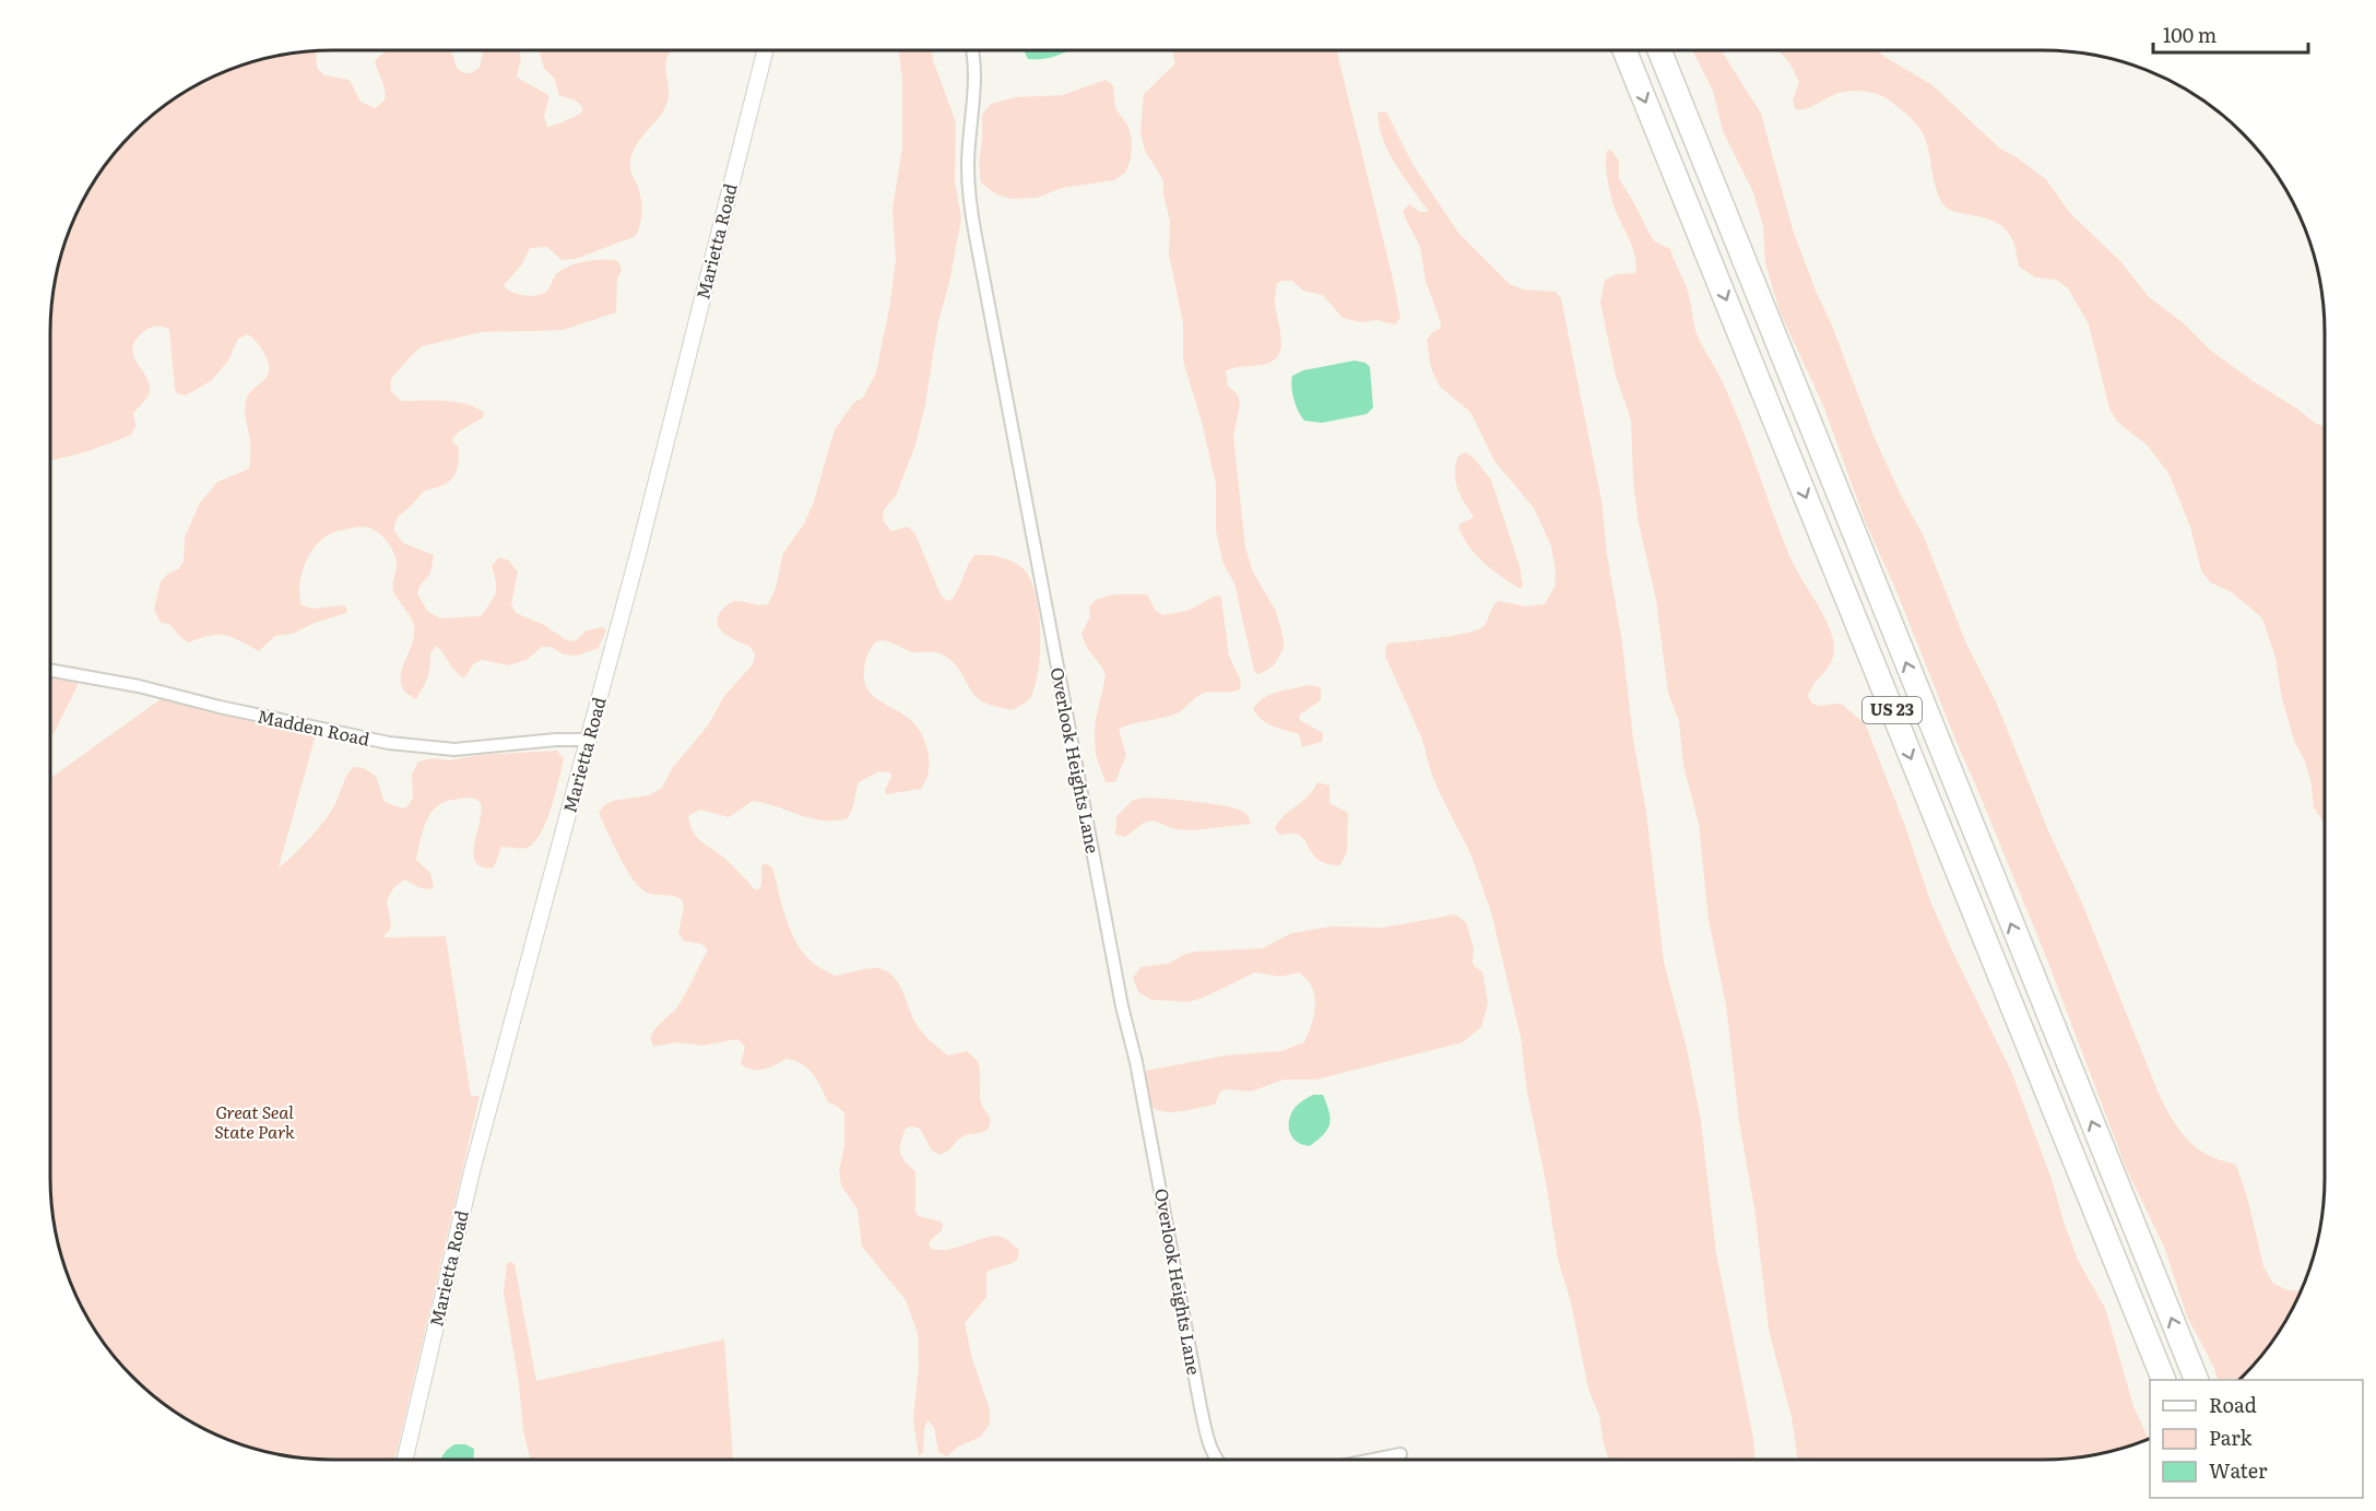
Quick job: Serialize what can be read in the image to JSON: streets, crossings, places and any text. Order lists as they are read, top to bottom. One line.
{"streets":{"highway":["US 23"],"street":["Marietta Road","Madden Road","Overlook Heights Lane"]},"crossings":[["Marietta Road","Madden Road"]],"parks":["Great Seal State Park"],"legend":["Road","Park","Water"],"scale_bar":"100 m"}
